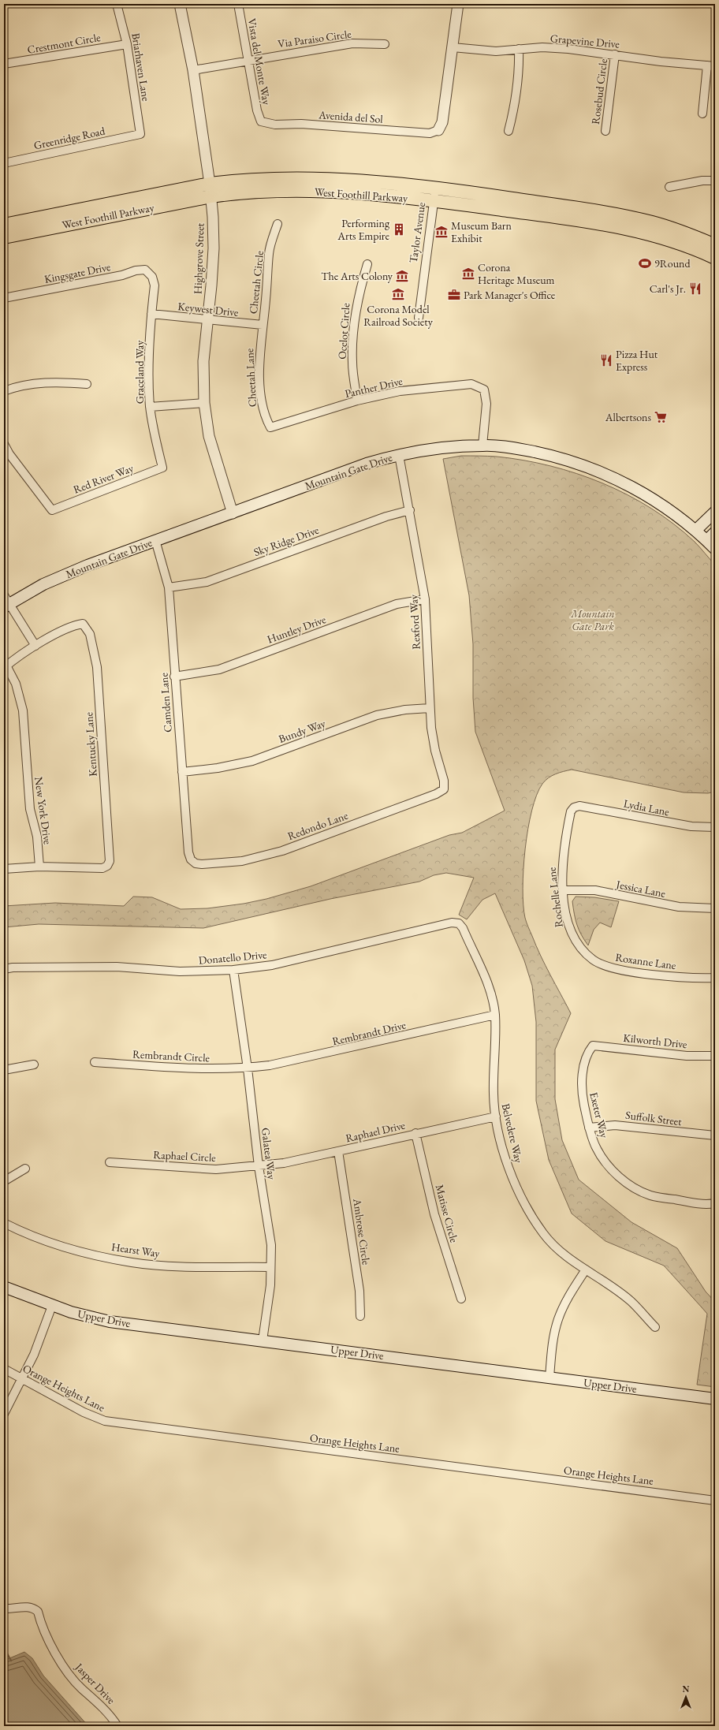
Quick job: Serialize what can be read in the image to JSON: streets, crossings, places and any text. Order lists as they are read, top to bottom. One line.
{"streets":{"main road":["West Foothill Parkway","Mountain Gate Drive","Upper Drive"],"street":["Via Paraiso Circle","Grapevine Drive","Crestmont Circle","Vista del Monte Way","Briarhaven Lane","Rosebud Circle","Avenida del Sol","Greenridge Road","Taylor Avenue","Highgrove Street","Kingsgate Drive","Cheetah Circle","Keywest Drive","Ocelot Circle","Graceland Way","Cheetah Lane","Panther Drive","Red River Way","Sky Ridge Drive","Rexford Way","Huntley Drive","Camden Lane","Bundy Way","Kentucky Lane","Lydia Lane","New York Drive","Redondo Lane","Jessica Lane","Rochelle Lane","Donatello Drive","Roxanne Lane","Rembrandt Drive","Kilworth Drive","Rembrandt Circle","Exeter Way","Suffolk Street","Raphael Drive","Belvedere Way","Galatea Way","Raphael Circle","Matisse Circle","Ambrose Circle","Hearst Way","Orange Heights Lane","Jasper Drive"]},"crossings":[["Via Paraiso Circle","Vista del Monte Way"],["Via Paraiso Circle","Highgrove Street"],["Grapevine Drive","Rosebud Circle"],["Crestmont Circle","Briarhaven Lane"],["Vista del Monte Way","Avenida del Sol"],["Briarhaven Lane","Greenridge Road"],["West Foothill Parkway","Taylor Avenue"],["West Foothill Parkway","Highgrove Street"],["Highgrove Street","Keywest Drive"],["Highgrove Street","Mountain Gate Drive"],["Kingsgate Drive","Graceland Way"],["Cheetah Circle","Keywest Drive"],["Cheetah Circle","Cheetah Lane"],["Keywest Drive","Graceland Way"],["Keywest Drive","Cheetah Lane"],["Ocelot Circle","Panther Drive"],["Graceland Way","Red River Way"],["Cheetah Lane","Panther Drive"],["Panther Drive","Mountain Gate Drive"],["Mountain Gate Drive","Rexford Way"],["Mountain Gate Drive","Camden Lane"],["Sky Ridge Drive","Rexford Way"],["Sky Ridge Drive","Camden Lane"],["Rexford Way","Huntley Drive"],["Rexford Way","Bundy Way"],["Rexford Way","Redondo Lane"],["Huntley Drive","Camden Lane"],["Camden Lane","Bundy Way"],["Camden Lane","Redondo Lane"],["Kentucky Lane","New York Drive"],["Lydia Lane","Rochelle Lane"],["Jessica Lane","Rochelle Lane"],["Rochelle Lane","Roxanne Lane"],["Donatello Drive","Belvedere Way"],["Donatello Drive","Galatea Way"],["Rembrandt Drive","Rembrandt Circle"],["Rembrandt Drive","Belvedere Way"],["Rembrandt Drive","Galatea Way"],["Kilworth Drive","Exeter Way"],["Rembrandt Circle","Galatea Way"],["Exeter Way","Suffolk Street"],["Raphael Drive","Belvedere Way"],["Raphael Drive","Galatea Way"],["Raphael Drive","Raphael Circle"],["Raphael Drive","Matisse Circle"],["Raphael Drive","Ambrose Circle"],["Galatea Way","Raphael Circle"],["Galatea Way","Hearst Way"],["Galatea Way","Upper Drive"]],"parks":["Mountain Gate Park"],"places":{"building":["Performing Arts Empire"],"museum":["Museum Barn Exhibit","Corona Heritage Museum","The Arts Colony","Corona Model Railroad Society"],"sports":["9Round"],"restaurant":["Carl's Jr.","Pizza Hut Express"],"office":["Park Manager's Office"],"supermarket":["Albertsons"]},"north":"top"}
